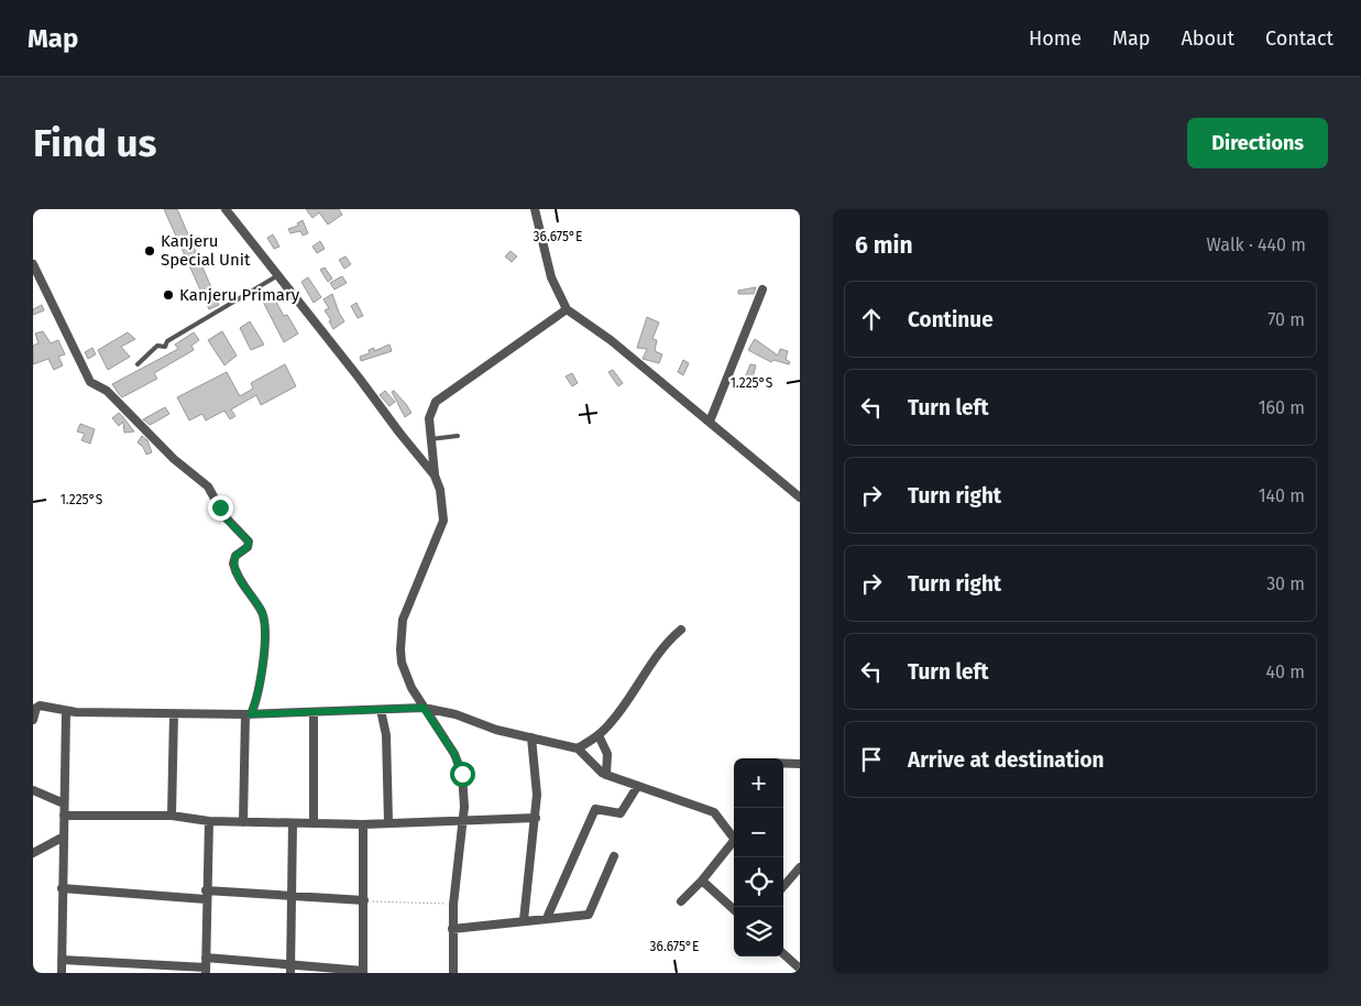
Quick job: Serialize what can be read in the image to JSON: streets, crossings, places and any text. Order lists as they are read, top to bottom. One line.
{"places":["Kanjeru Special Unit","Kanjeru Primary"],"page":{"header":"Map","nav":["Home","Map","About","Contact"],"buttons":"Directions","title":"Find us","heading":["6 min","Walk · 440 m"],"list":[["Continue","70 m"],["Turn left","160 m"],["Turn right","140 m"],["Turn right","30 m"],["Turn left","40 m"],"Arrive at destination"],"map_buttons":["+","−"]},"coordinates":["36.675°E","1.225°S"]}
